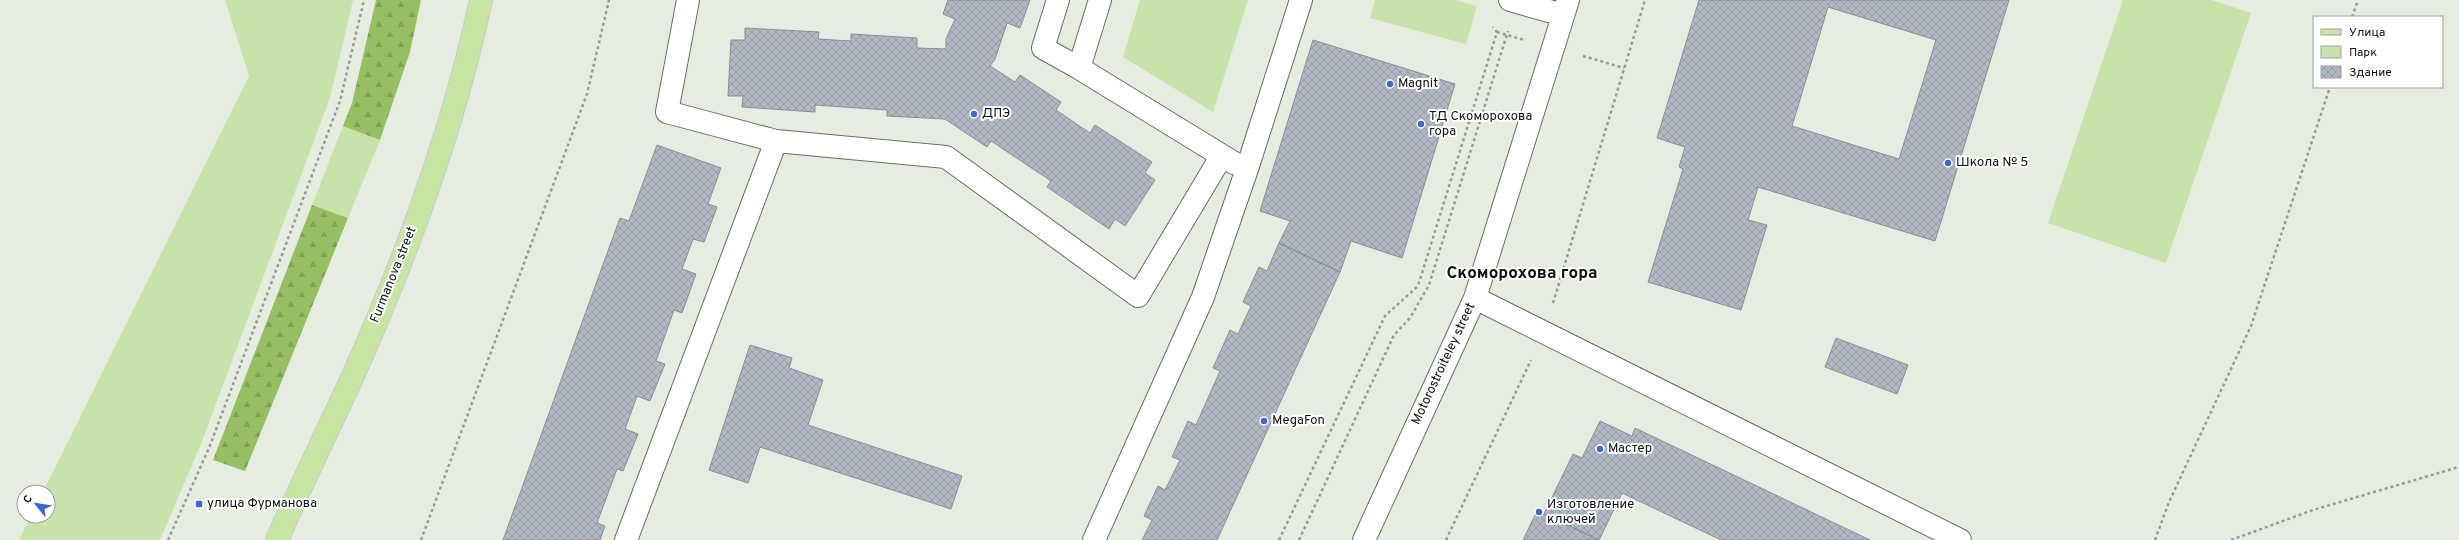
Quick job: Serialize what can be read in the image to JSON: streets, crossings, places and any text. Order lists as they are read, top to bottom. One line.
{"streets":{"main road":["Furmanova street"],"street":["Motorostroiteley street"]},"districts":["Скоморохова гора"],"places":{"other":["Magnit","ДПЭ","ТД Скоморохова гора","Школа № 5","MegaFon","Мастер","Изготовление ключей"],"transit":["улица Фурманова"]},"legend":["Улица","Парк","Здание"],"north":"top left"}
